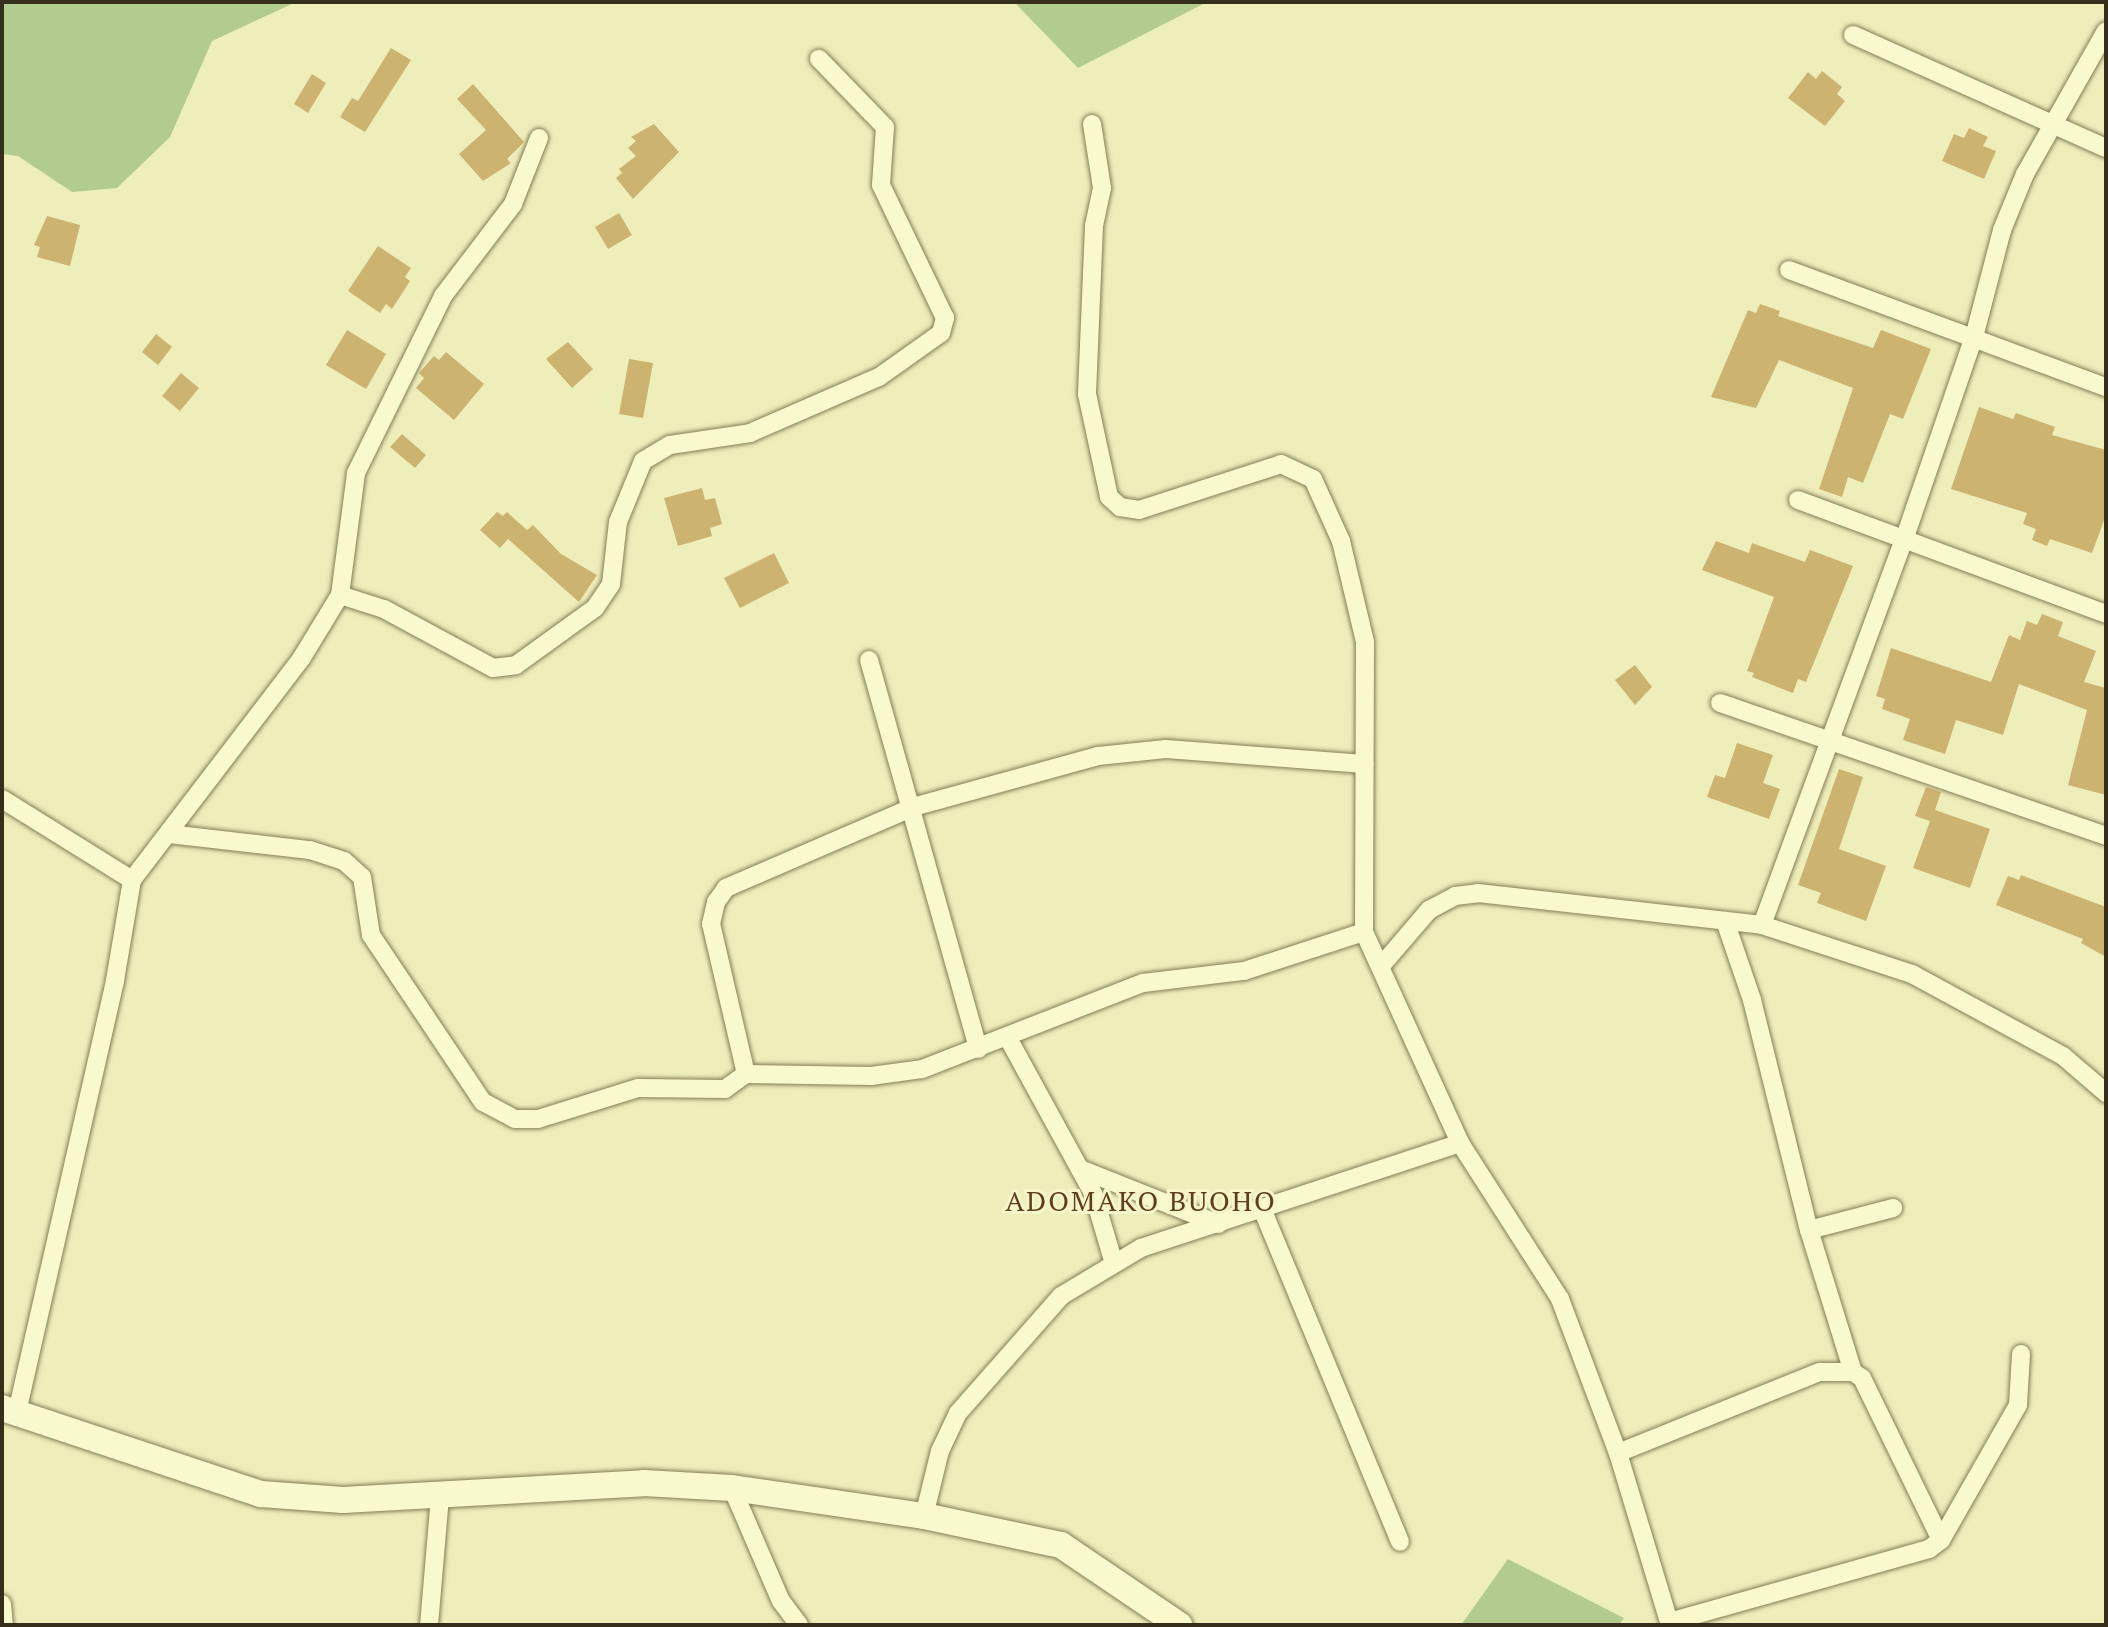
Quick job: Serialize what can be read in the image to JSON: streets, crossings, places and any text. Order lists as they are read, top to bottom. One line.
{"districts":["ADOMAKO BUOHO"]}
